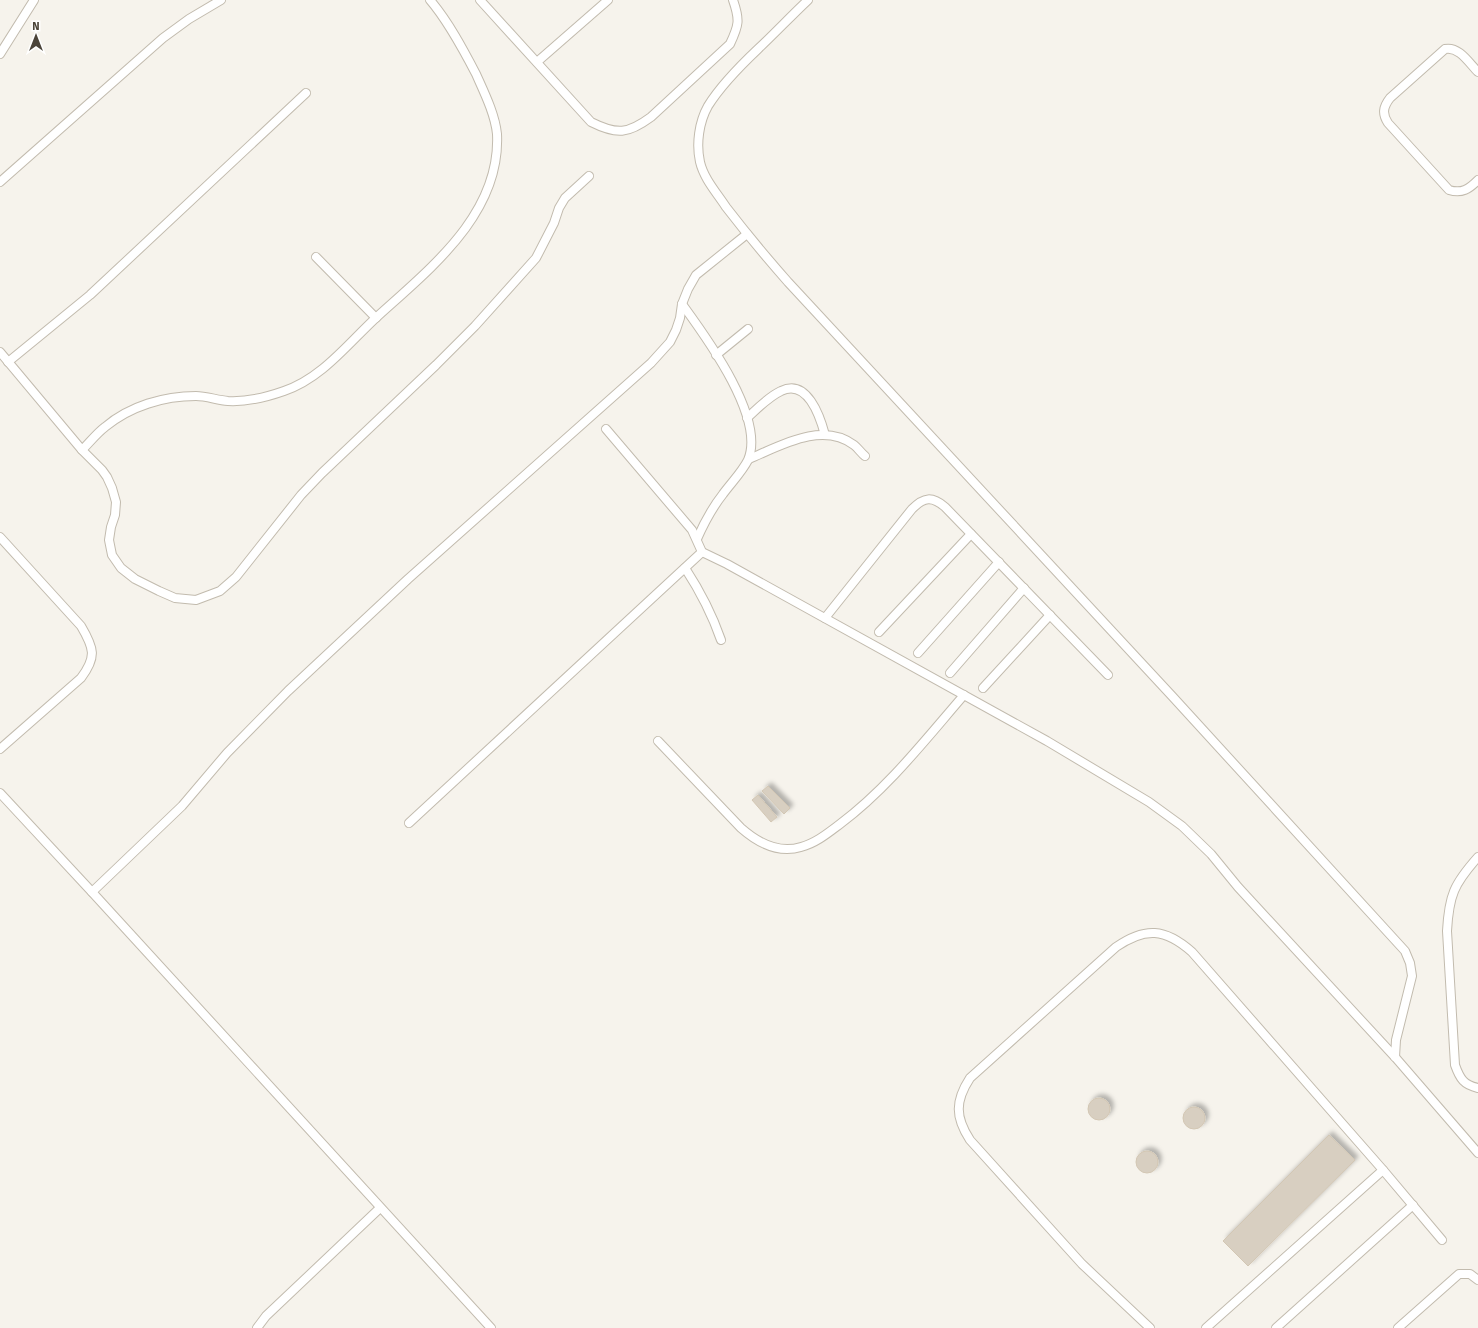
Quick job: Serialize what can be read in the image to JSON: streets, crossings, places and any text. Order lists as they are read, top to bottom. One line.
{"north":"top"}
